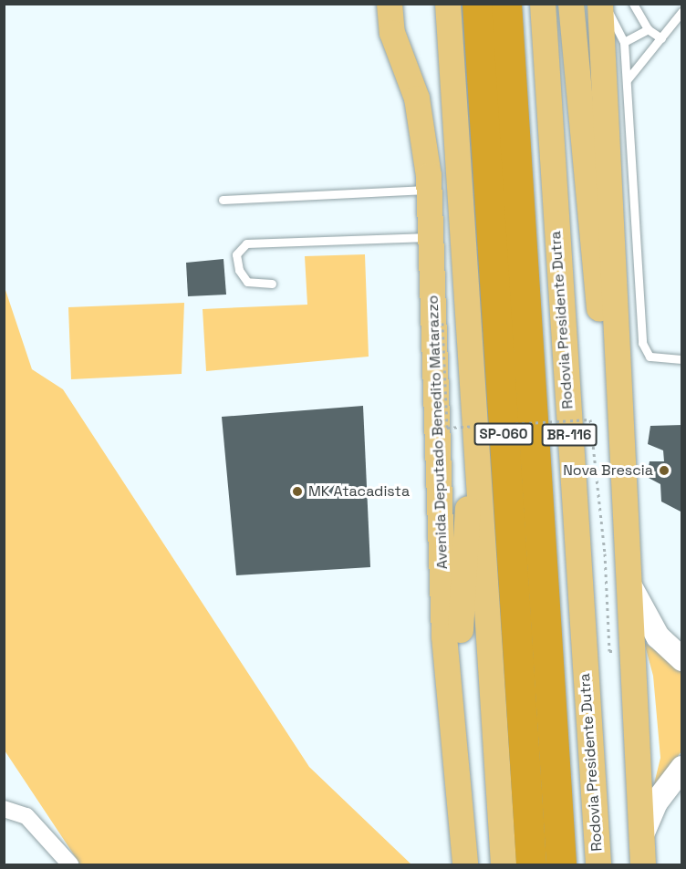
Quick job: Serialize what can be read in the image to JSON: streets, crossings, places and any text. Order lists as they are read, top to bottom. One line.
{"streets":{"highway":["SP-060"],"main road":["Rodovia Presidente Dutra","Avenida Deputado Benedito Matarazzo","BR-116"]},"places":["Nova Brescia","MK Atacadista"]}
